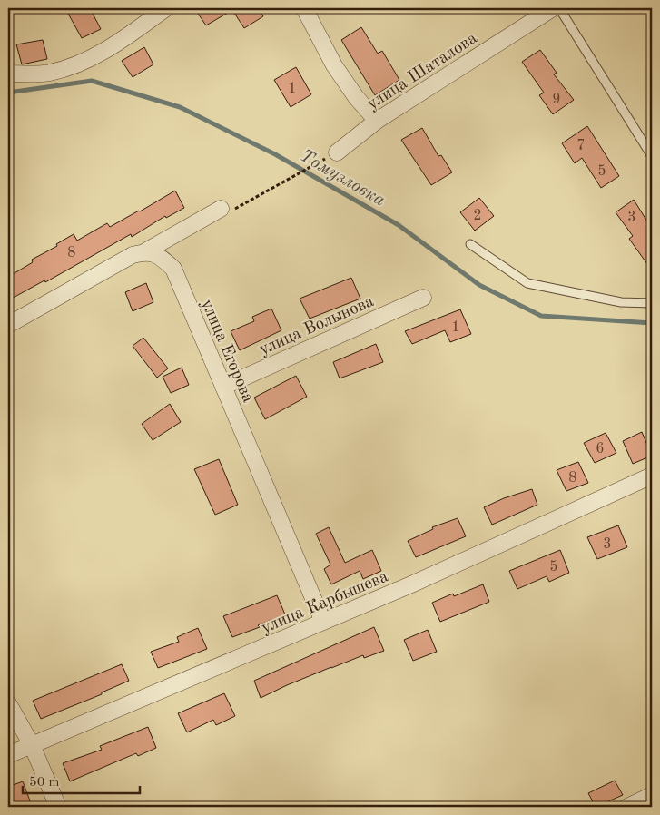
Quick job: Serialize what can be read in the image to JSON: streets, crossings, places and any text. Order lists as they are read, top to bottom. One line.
{"streets":{"street":["улица Шаталова","улица Волынова","улица Егорова","улица Карбышева"]},"crossings":[["улица Волынова","улица Егорова"],["улица Егорова","улица Карбышева"]],"water":["Томузловка"],"house_numbers":["1","9","7","5","2","3","8","1","6","8","3","5"],"scale_bar":"50 m"}
